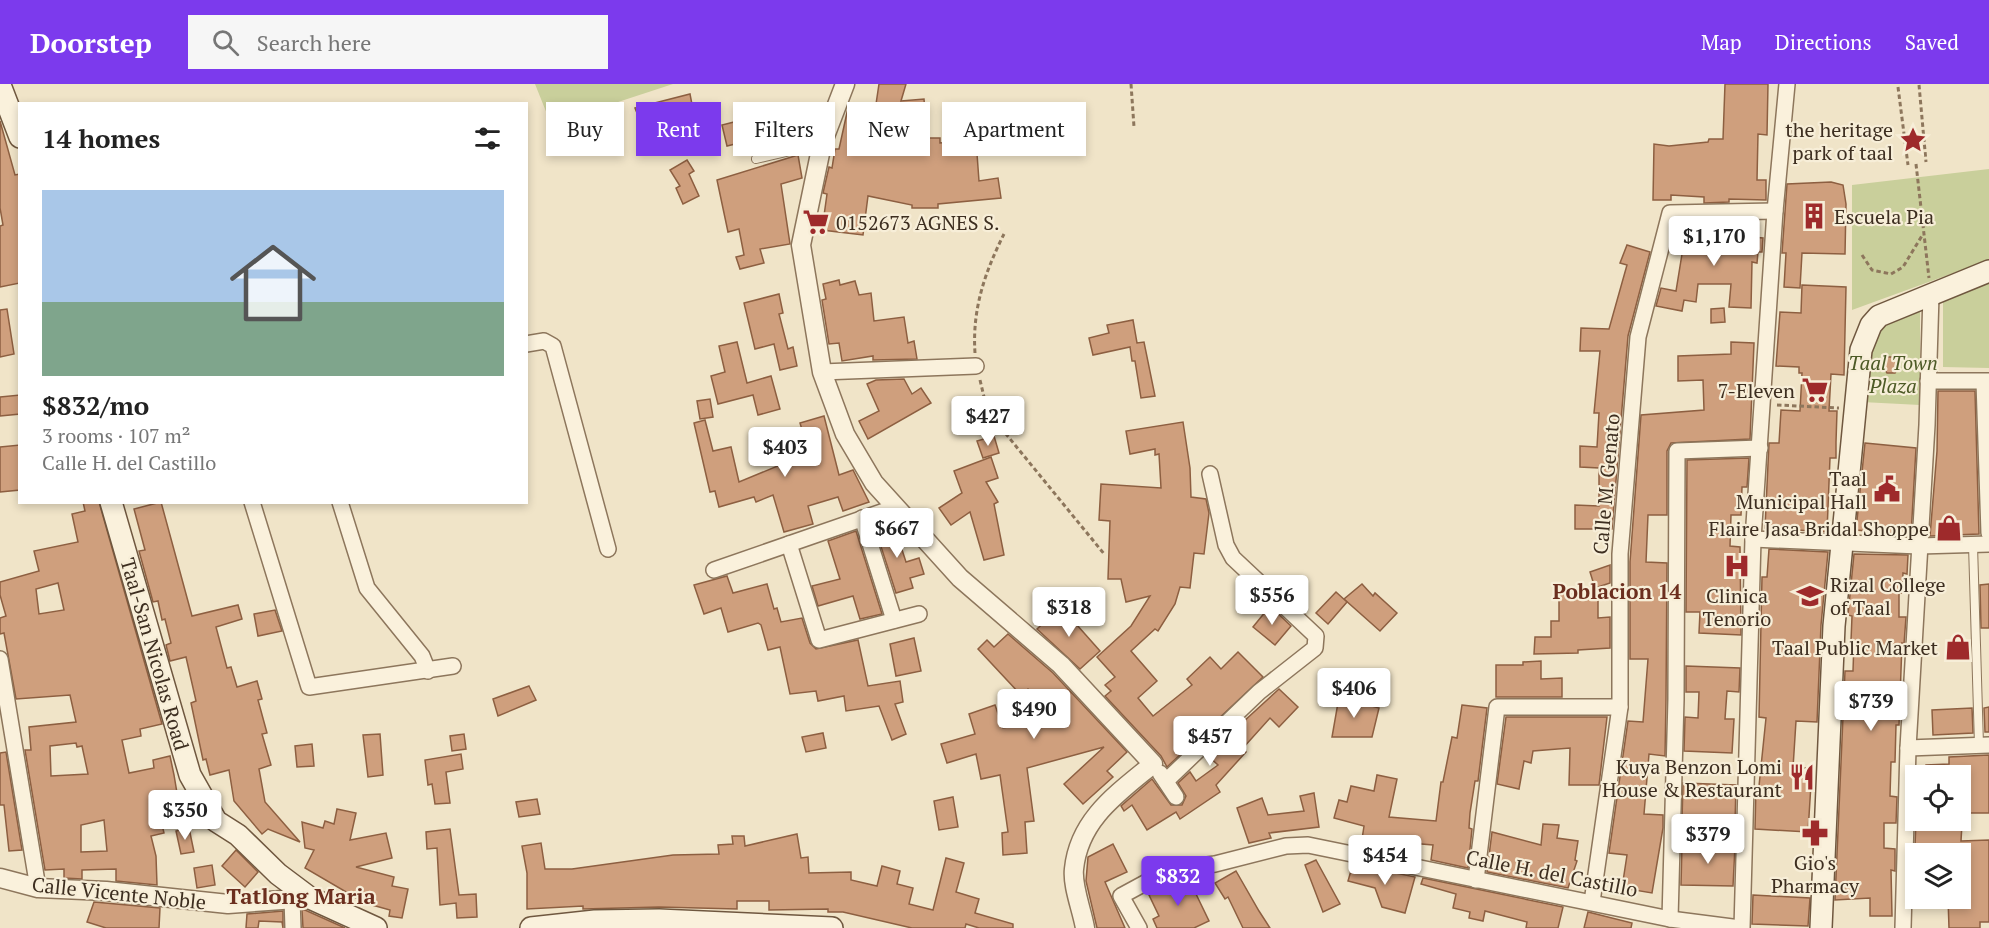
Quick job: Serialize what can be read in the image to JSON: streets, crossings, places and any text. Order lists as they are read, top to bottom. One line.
{"streets":{"main road":["Taal-San Nicolas Road","Calle Vicente Noble"],"street":["Calle M. Genato","Calle H. del Castillo"]},"crossings":[["Calle M. Genato","Calle H. del Castillo"],["Taal-San Nicolas Road","Calle Vicente Noble"]],"districts":["Poblacion 14","Tatlong Maria"],"parks":["Taal Town Plaza"],"places":{"place":["the heritage park of taal"],"building":["Escuela Pia"],"supermarket":["0152673 AGNES S.","7-Eleven"],"public building":["Taal Municipal Hall"],"shop":["Flaire Jasa Bridal Shoppe","Taal Public Market"],"hospital":["Clinica Tenorio"],"school or university":["Rizal College of Taal"],"restaurant":["Kuya Benzon Lomi House & Restaurant"],"pharmacy":["Gio's Pharmacy"]},"page":{"header":"Doorstep","search":"Search here","nav":["Map","Directions","Saved"],"chip":["Buy","Rent","Filters","New","Apartment"],"heading":"14 homes","list":[{"name":"$832/mo","note":"3 rooms · 107 m² · Calle H. del Castillo"}],"price":["$1,170","$427","$403","$667","$556","$318","$406","$739","$490","$457","$350","$379","$454","$832"]}}
